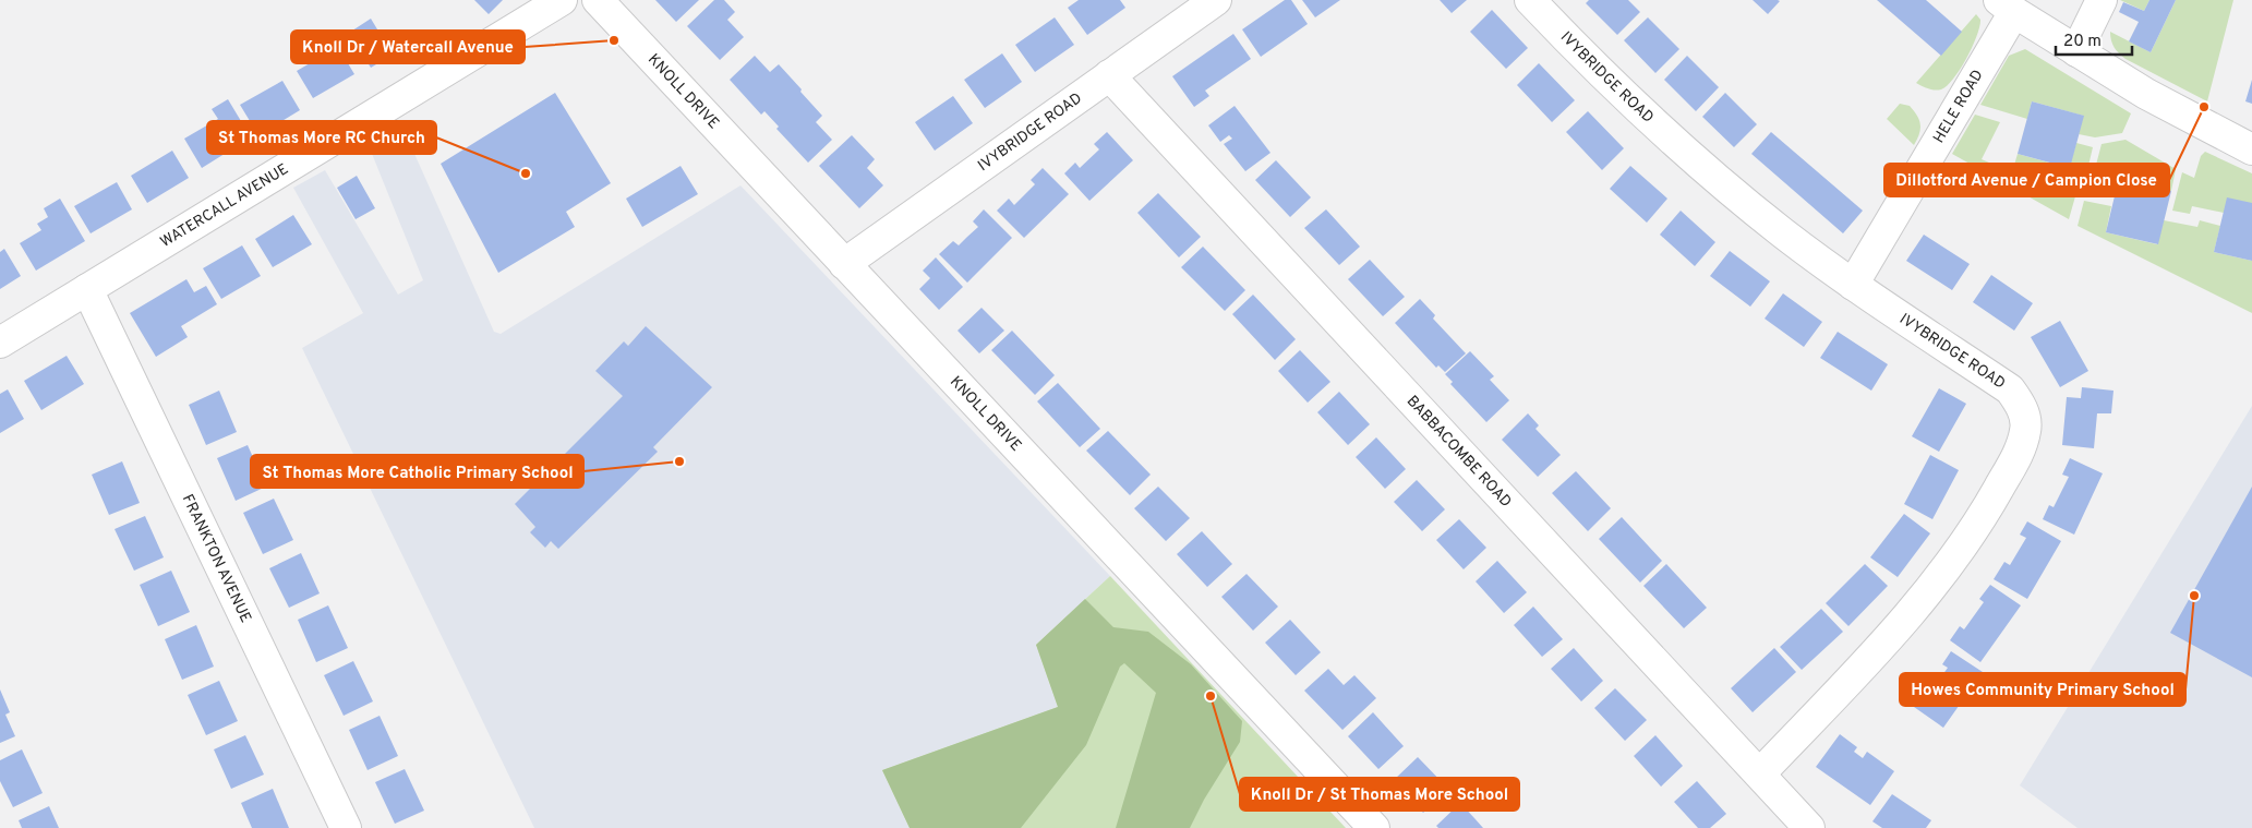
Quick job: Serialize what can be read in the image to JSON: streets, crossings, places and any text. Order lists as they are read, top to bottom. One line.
{"streets":{"street":["IVYBRIDGE ROAD","KNOLL DRIVE","HELE ROAD","WATERCALL AVENUE","BABBACOMBE ROAD","FRANKTON AVENUE"]},"crossings":[["IVYBRIDGE ROAD","KNOLL DRIVE"],["IVYBRIDGE ROAD","HELE ROAD"],["IVYBRIDGE ROAD","BABBACOMBE ROAD"],["WATERCALL AVENUE","FRANKTON AVENUE"]],"places":["Knoll Dr / Watercall Avenue","Dillotford Avenue / Campion Close","St Thomas More RC Church","St Thomas More Catholic Primary School","Howes Community Primary School","Knoll Dr / St Thomas More School"],"scale_bar":"20 m"}
